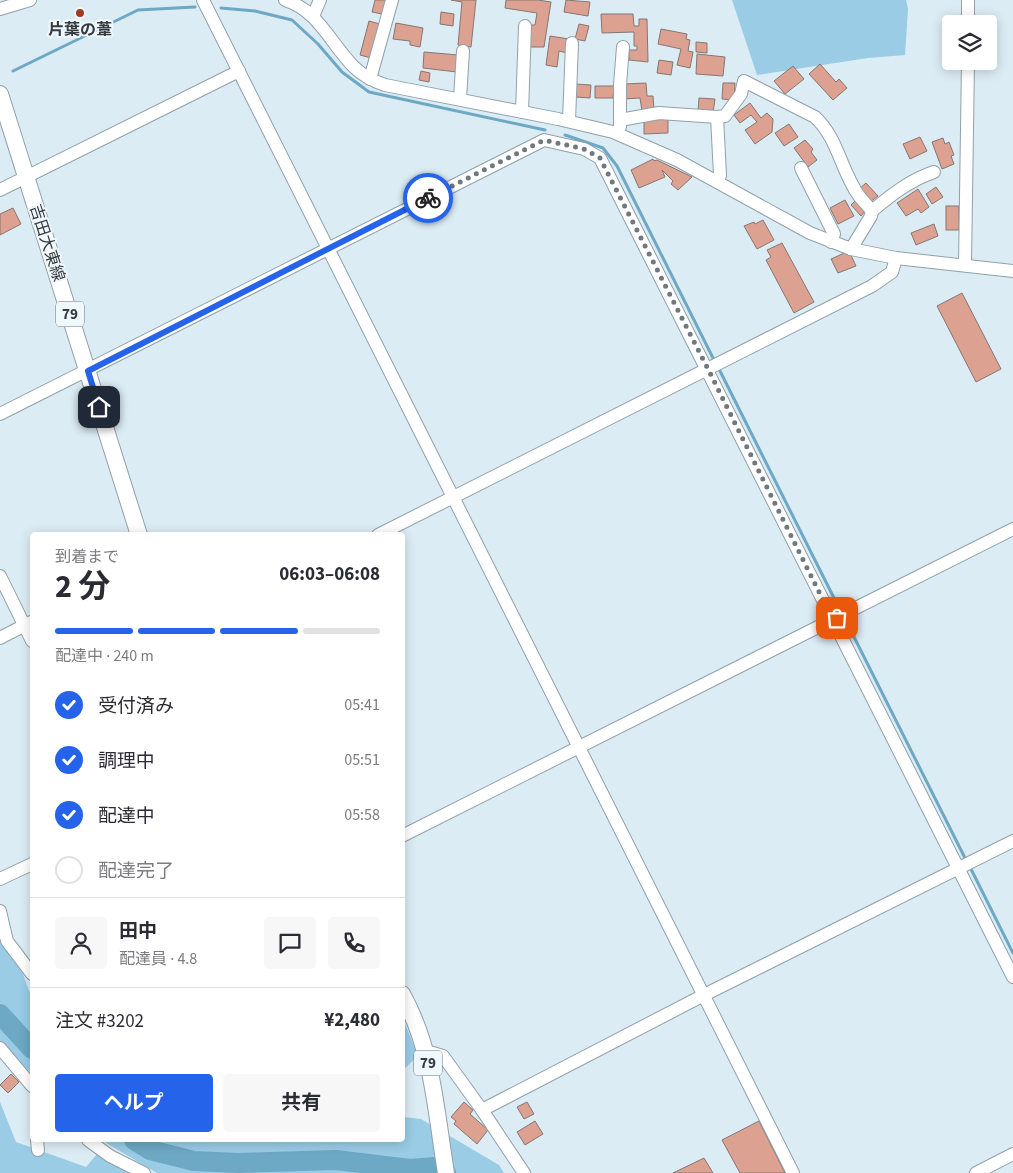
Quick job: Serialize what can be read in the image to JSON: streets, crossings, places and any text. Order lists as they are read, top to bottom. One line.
{"streets":{"main road":["吉田大東線","79"]},"places":["片葉の葦"],"page":{"heading":["2 分","到着まで","06:03–06:08"],"panel":["田中","配達員 · 4.8","注文 #3202","¥2,480"],"bar":"配達中 · 240 m","list":[["受付済み","05:41"],["調理中","05:51"],["配達中","05:58"],"配達完了"],"buttons":["ヘルプ","共有"]}}
